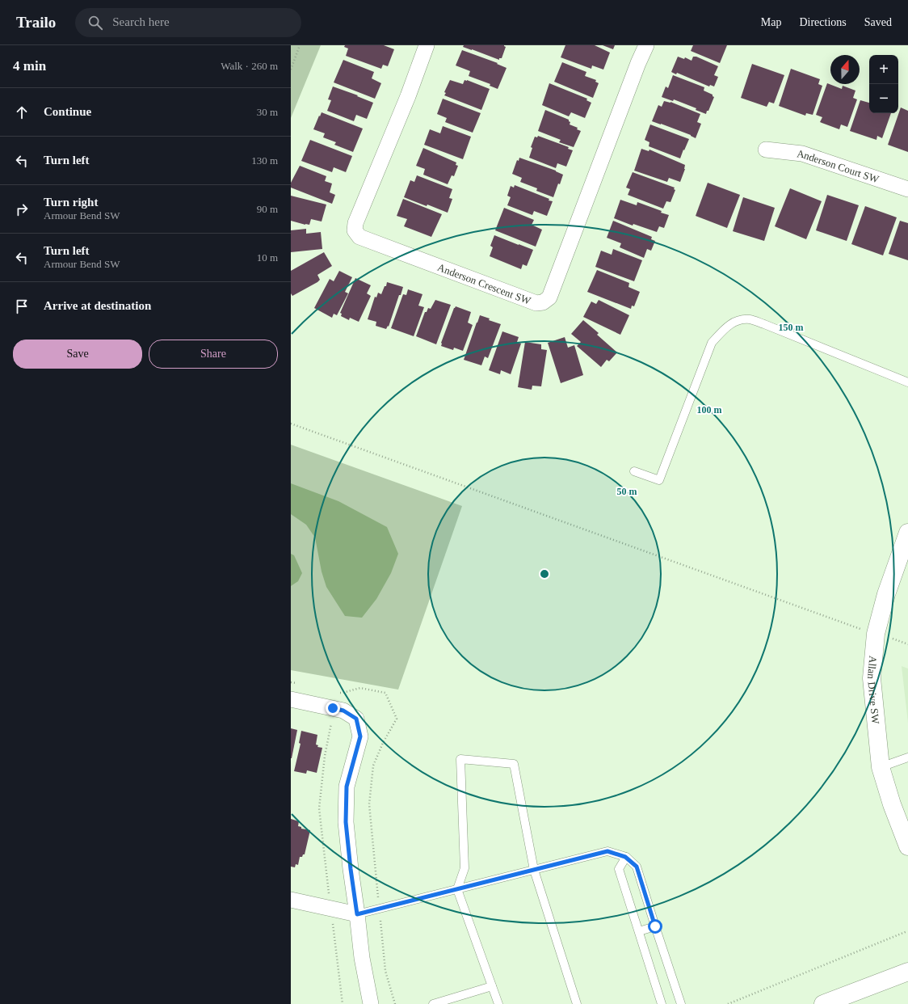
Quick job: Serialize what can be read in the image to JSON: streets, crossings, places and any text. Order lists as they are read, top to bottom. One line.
{"streets":{"street":["Anderson Court SW","Anderson Crescent SW","Allan Drive SW"]},"north":"top","page":{"header":"Trailo","search":"Search here","nav":["Map","Directions","Saved"],"heading":["4 min","Walk · 260 m"],"map_buttons":["+","−"],"list":[["Continue","30 m"],["Turn left","130 m"],["Turn right","Armour Bend SW","90 m"],["Turn left","Armour Bend SW","10 m"],"Arrive at destination"],"buttons":["Save","Share"]},"rings":["150 m","100 m","50 m"]}
